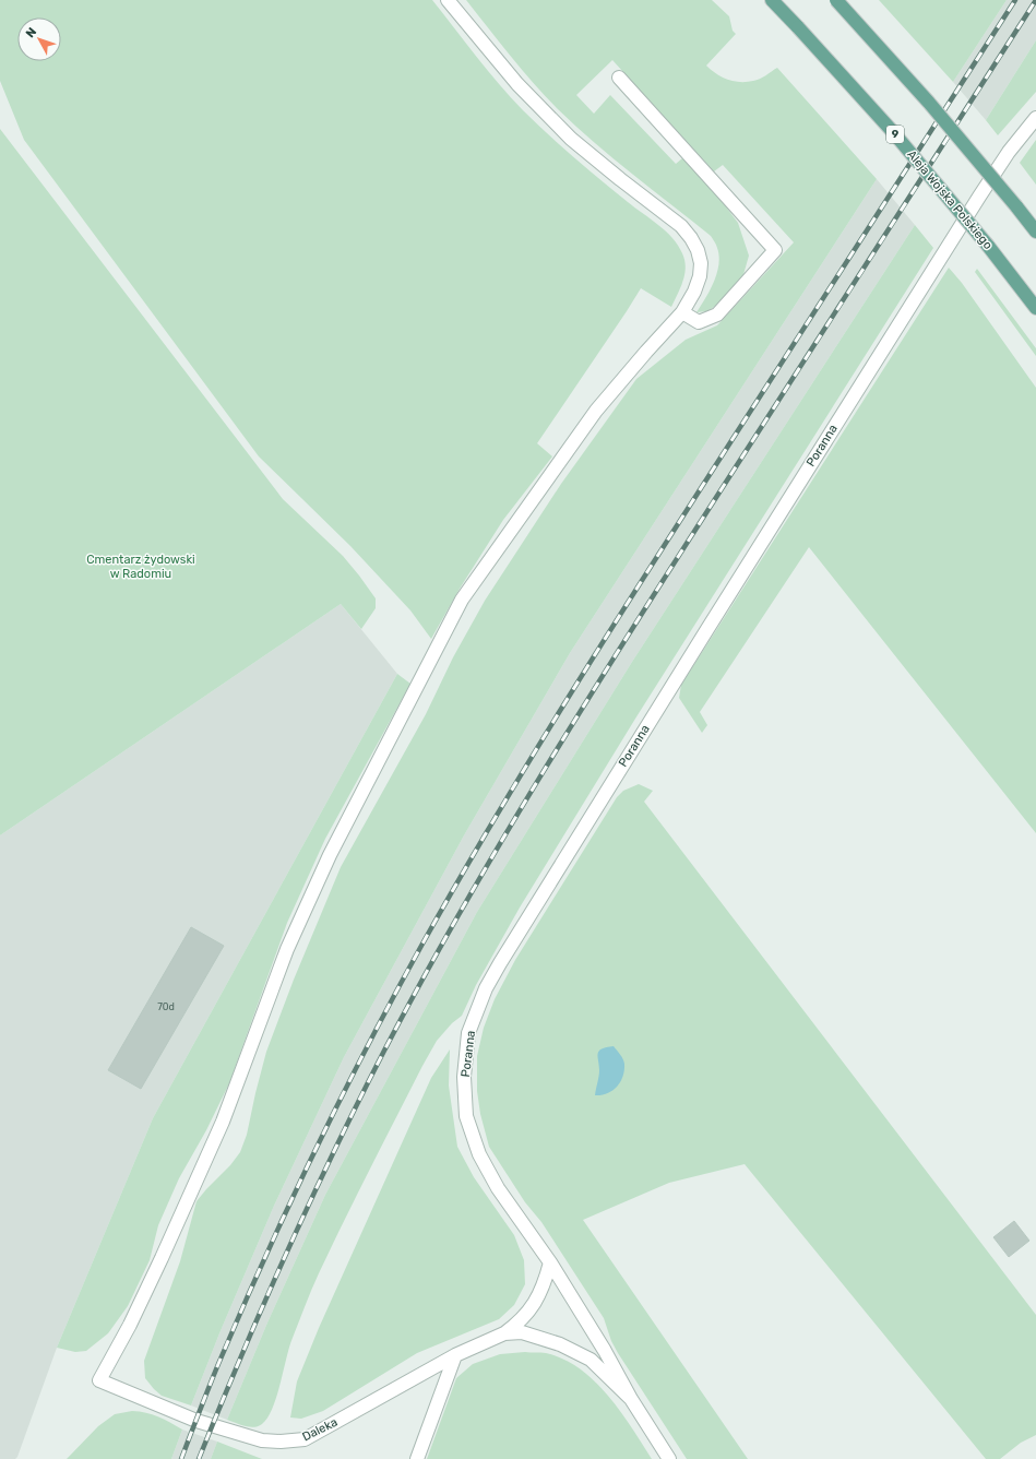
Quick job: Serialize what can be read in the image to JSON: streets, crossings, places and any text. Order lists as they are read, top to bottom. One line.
{"streets":{"main road":["9","Aleja Wojska Polskiego"],"street":["Poranna","Daleka"]},"crossings":[["Poranna","Daleka"]],"parks":["Cmentarz żydowski w Radomiu"],"house_numbers":["70d"],"north":"top left"}
